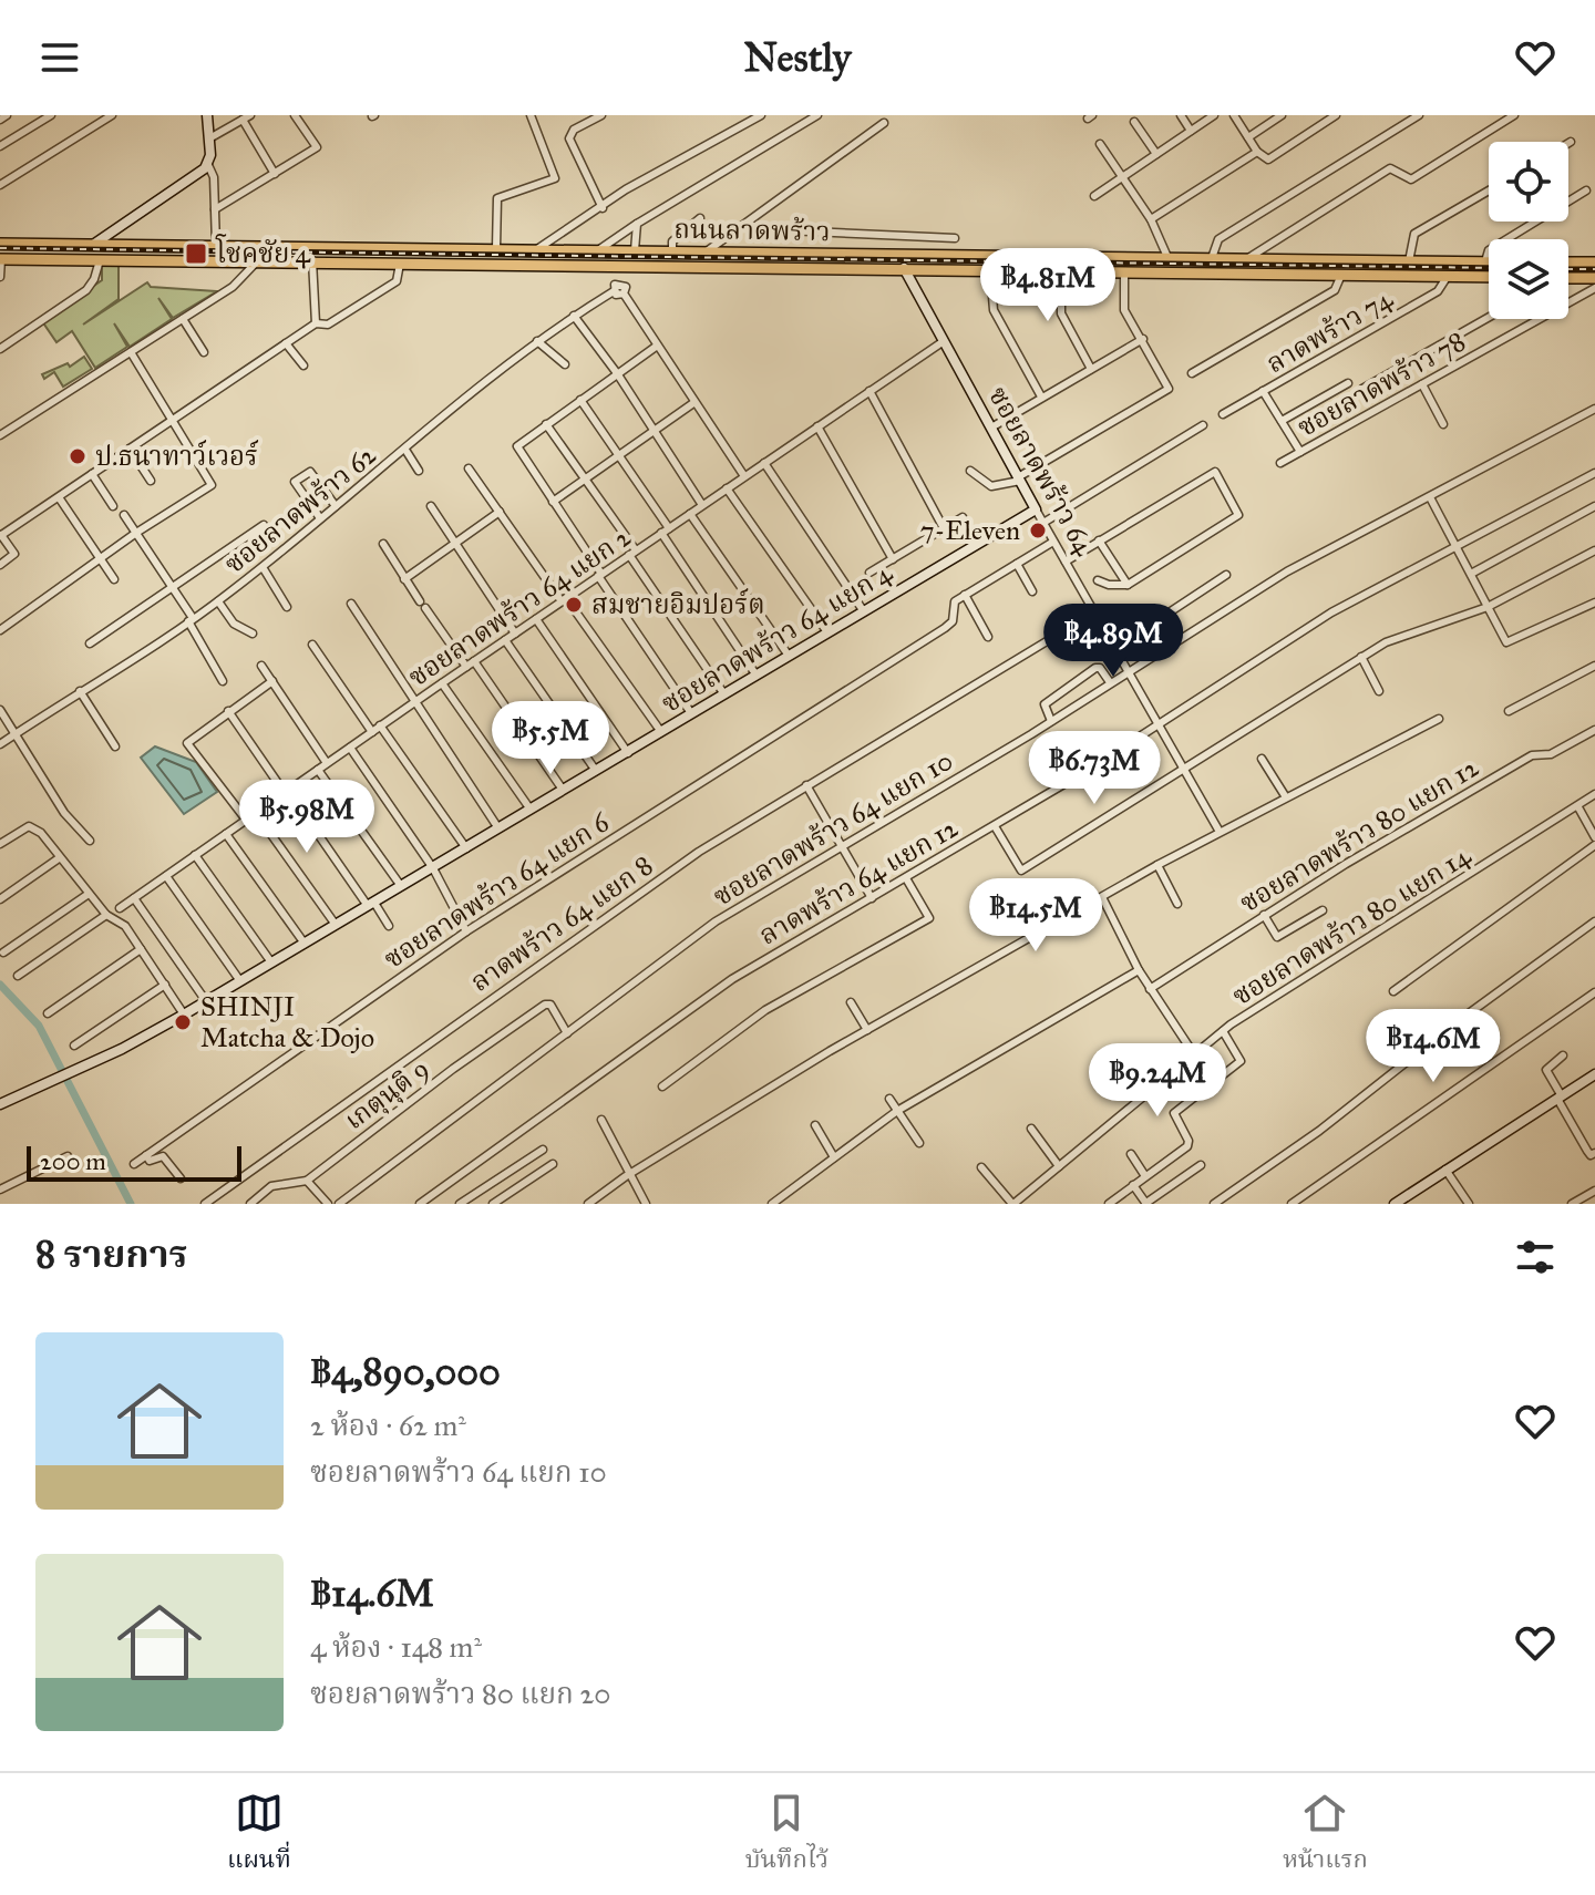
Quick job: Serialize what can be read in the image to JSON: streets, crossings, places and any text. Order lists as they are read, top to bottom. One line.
{"streets":{"main road":["ถนนลาดพร้าว"],"street":["ลาดพร้าว 74","ซอยลาดพร้าว 78","ซอยลาดพร้าว 64","ซอยลาดพร้าว 62","ซอยลาดพร้าว 64 แยก 2","ซอยลาดพร้าว 64 แยก 4","ซอยลาดพร้าว 64 แยก 10","ซอยลาดพร้าว 80 แยก 12","ลาดพร้าว 64 แยก 12","ซอยลาดพร้าว 64 แยก 6","ลาดพร้าว 64 แยก 8","ซอยลาดพร้าว 80 แยก 14","เกตุนุติ 9"]},"crossings":[["ถนนลาดพร้าว","ลาดพร้าว 74"],["ถนนลาดพร้าว","ซอยลาดพร้าว 64"],["ซอยลาดพร้าว 64","ซอยลาดพร้าว 64 แยก 2"],["ซอยลาดพร้าว 64","ซอยลาดพร้าว 64 แยก 4"],["ซอยลาดพร้าว 64","ซอยลาดพร้าว 64 แยก 10"],["ซอยลาดพร้าว 64","ลาดพร้าว 64 แยก 12"],["ซอยลาดพร้าว 64","ซอยลาดพร้าว 64 แยก 6"],["ซอยลาดพร้าว 64","ลาดพร้าว 64 แยก 8"],["ซอยลาดพร้าว 64 แยก 10","เกตุนุติ 9"]],"places":{"transit":["โชคชัย 4"],"other":["ป.ธนาทาว์เวอร์","7-Eleven","สมชายอิมปอร์ต","SHINJI Matcha & Dojo"]},"scale_bar":"200 m","page":{"header":"Nestly","price":["฿4.81M","฿4.89M","฿5.5M","฿6.73M","฿5.98M","฿14.5M","฿14.6M","฿9.24M"],"scale":"200 m","heading":"8 รายการ","list":[{"name":"฿4,890,000","note":"2 ห้อง · 62 m² · ซอยลาดพร้าว 64 แยก 10"},{"name":"฿14.6M","note":"4 ห้อง · 148 m² · ซอยลาดพร้าว 80 แยก 20"}],"tabs":["แผนที่","บันทึกไว้","หน้าแรก"]}}
